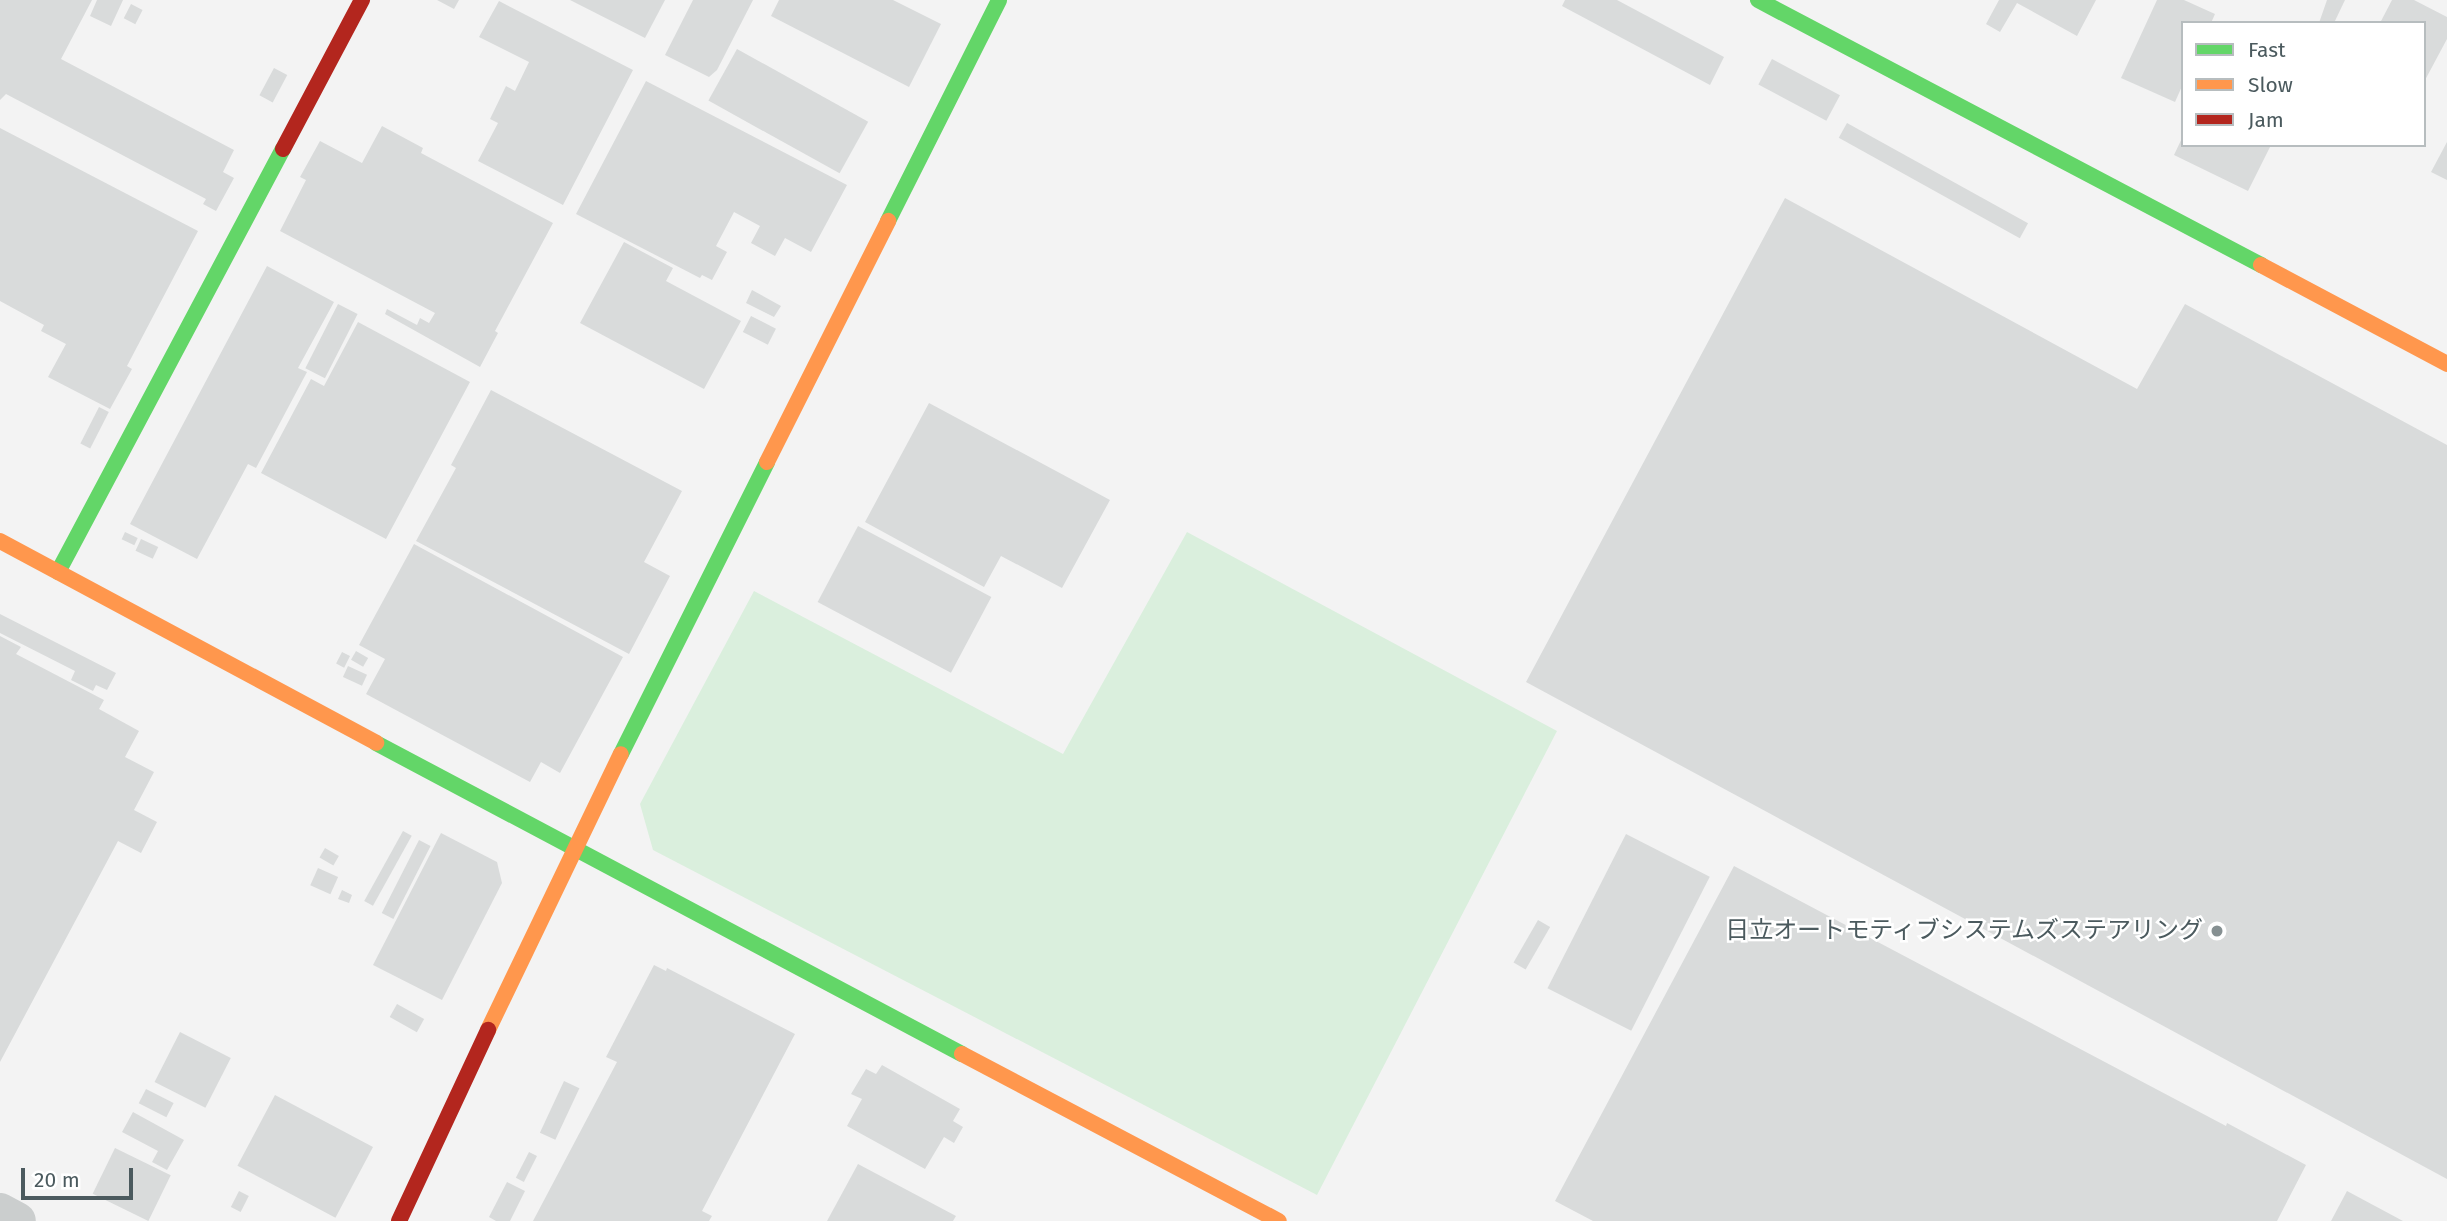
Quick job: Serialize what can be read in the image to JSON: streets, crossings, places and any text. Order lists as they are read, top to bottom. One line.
{"places":["日立オートモティブシステムズステアリング"],"legend":["Fast","Slow","Jam"],"scale_bar":"20 m"}
